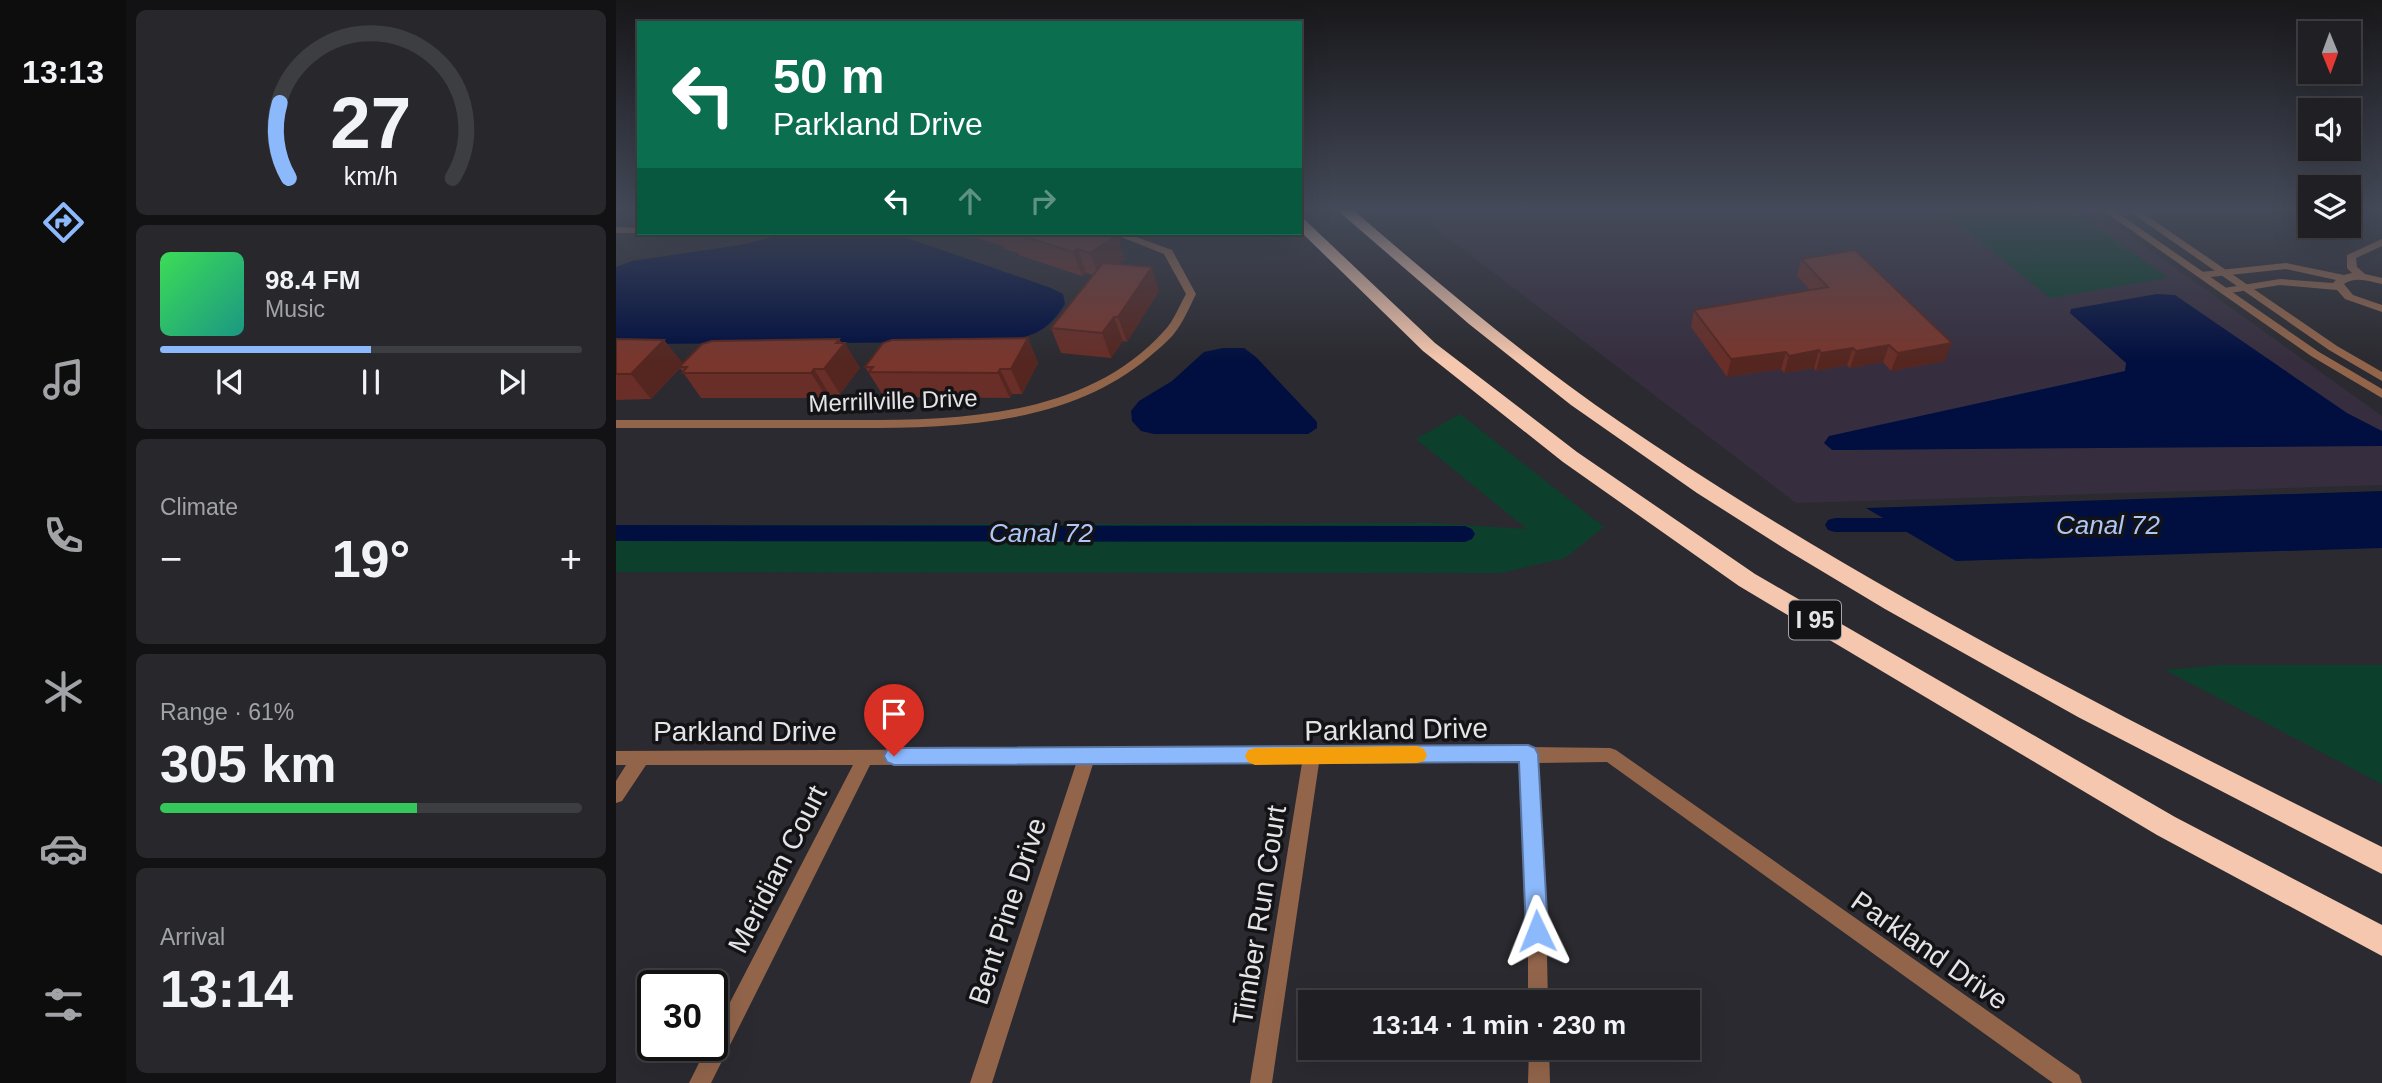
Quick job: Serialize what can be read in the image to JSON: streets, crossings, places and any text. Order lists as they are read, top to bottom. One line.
{"streets":{"highway":["I 95"],"street":["Merrillville Drive","Parkland Drive","Meridian Court","Bent Pine Drive","Timber Run Court"]},"crossings":[["Parkland Drive","Meridian Court"],["Parkland Drive","Bent Pine Drive"],["Parkland Drive","Timber Run Court"]],"water":["Canal 72"],"north":"bottom","page":{"tabs":"13:13","turn":["50 m","Parkland Drive"],"song":["98.4 FM","Music"],"tile":["Climate",["Range · 61%","305 km"],["Arrival","13:14"]],"heat":["−","19°","+"],"limit":"30","trip":"13:14 · 1 min · 230 m","gauge":["27","km/h"]}}
